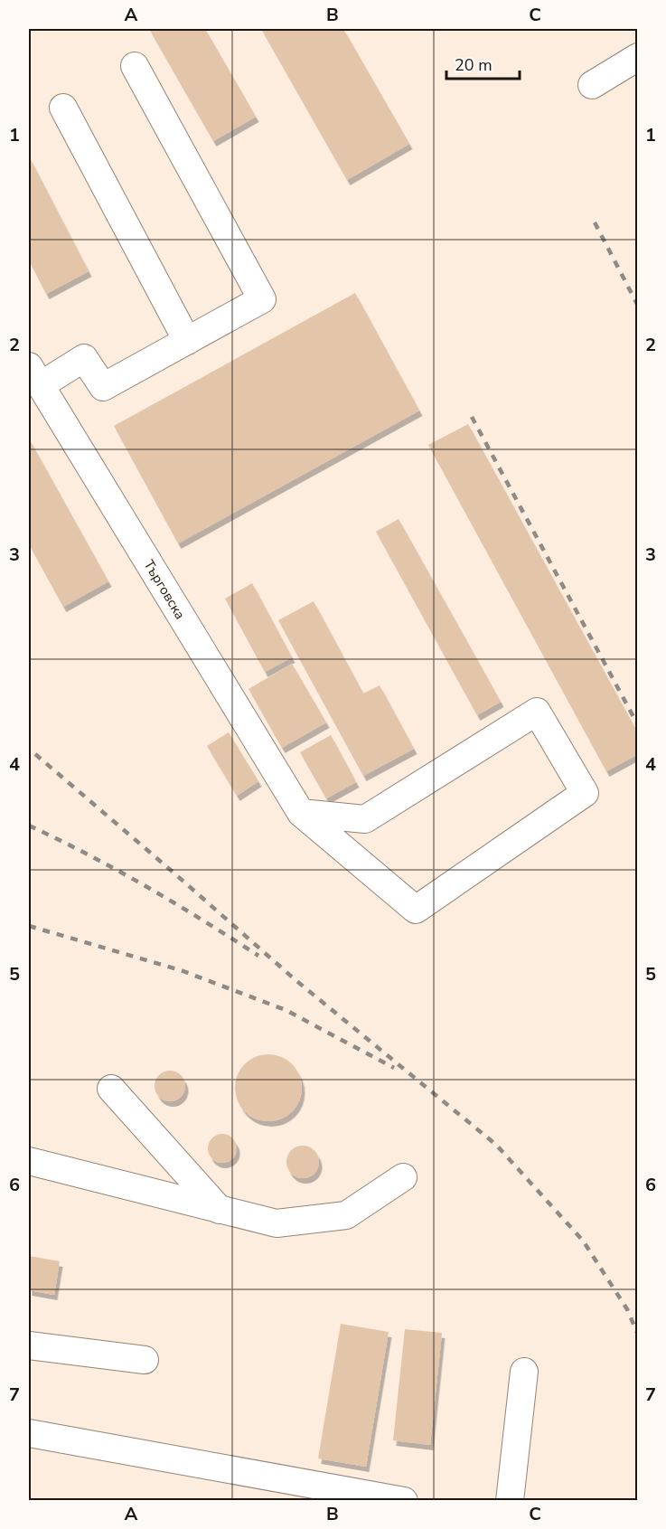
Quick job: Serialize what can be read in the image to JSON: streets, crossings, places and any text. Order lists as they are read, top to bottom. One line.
{"streets":{"street":["Търговска"]},"scale_bar":"20 m","grid":{"columns":["A","B","C"],"rows":["1","2","3","4","5","6","7"]}}
